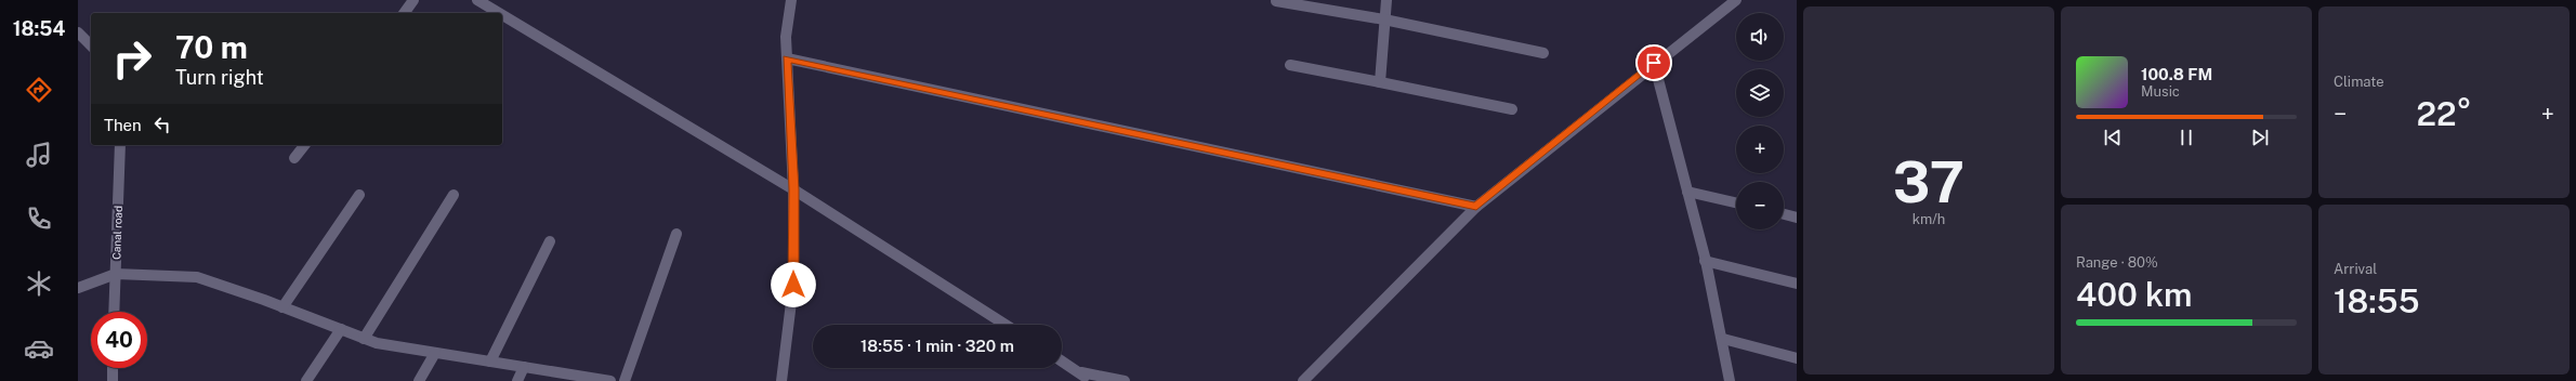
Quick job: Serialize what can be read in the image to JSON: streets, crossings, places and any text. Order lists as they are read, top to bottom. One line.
{"streets":{"street":["Canal road"]},"page":{"tabs":"18:54","tile":[["37","km/h"],"Climate",["Range · 80%","400 km"],["Arrival","18:55"]],"map_buttons":["+","−"],"turn":["70 m","Turn right"],"song":["100.8 FM","Music"],"heat":["−","22°","+"],"then":"Then","limit":"40","trip":"18:55 · 1 min · 320 m"}}
